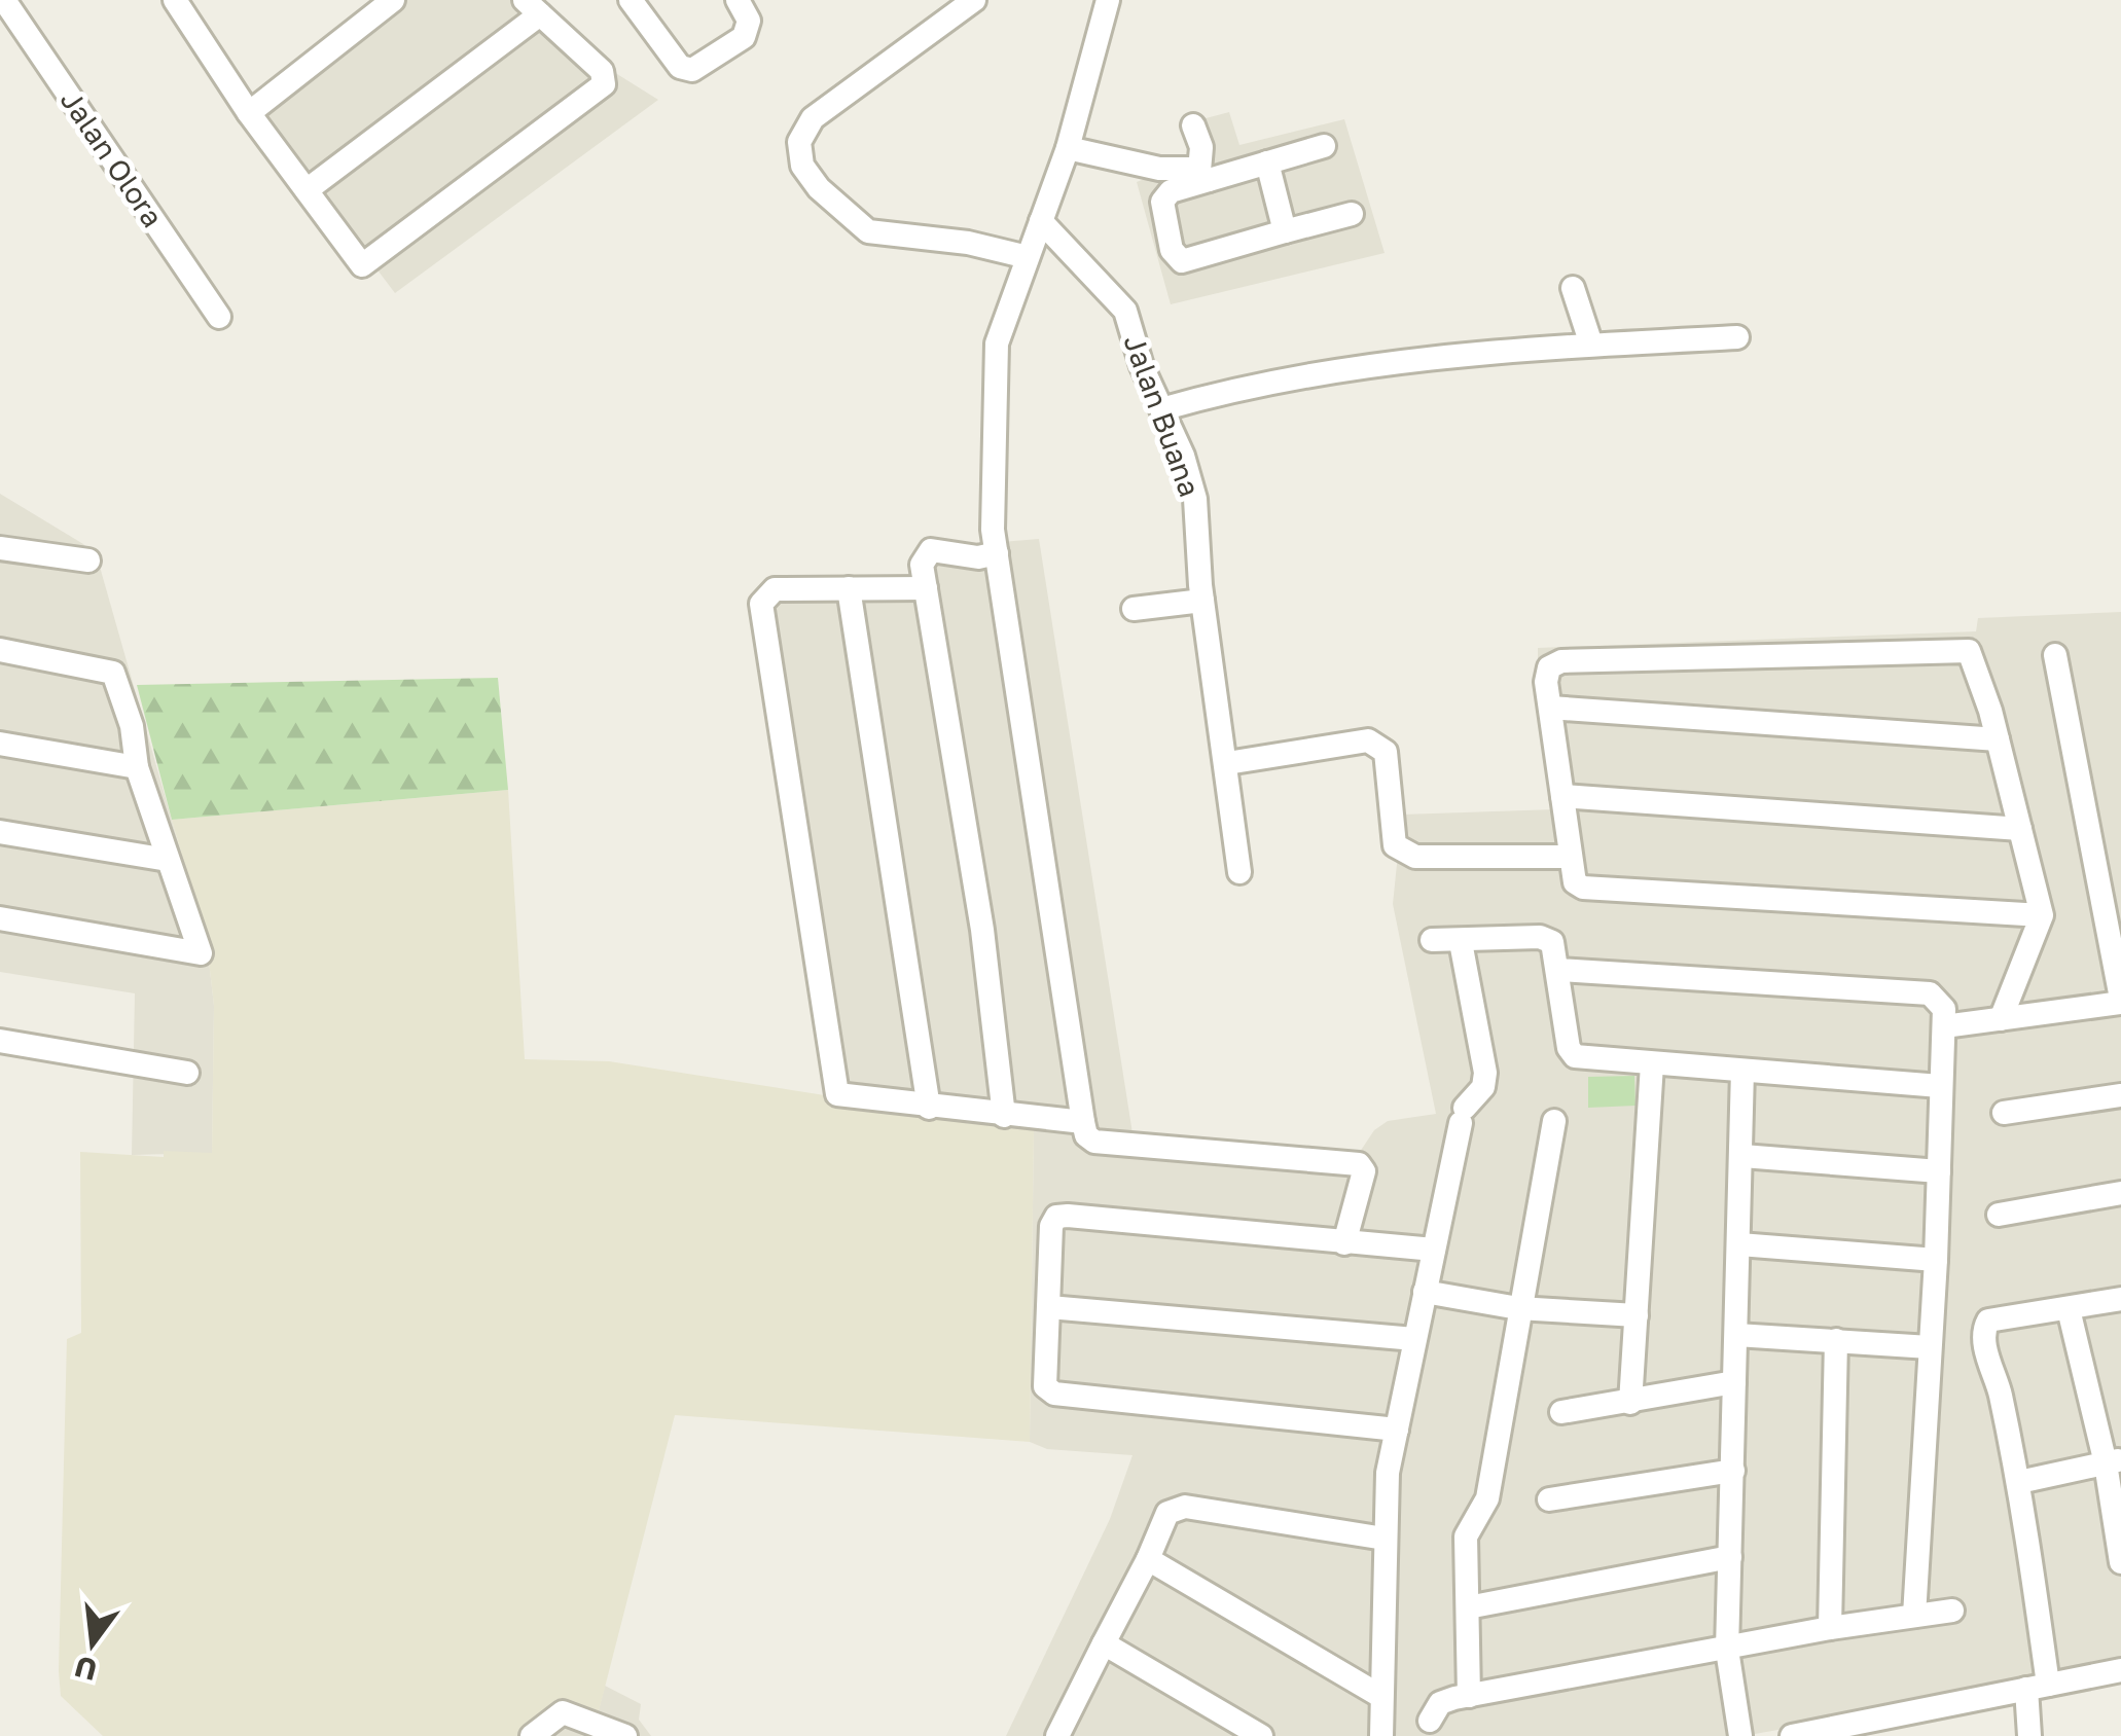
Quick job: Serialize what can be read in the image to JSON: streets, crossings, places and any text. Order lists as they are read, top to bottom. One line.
{"streets":{"street":["Jalan Olora","Jalan Buana"]},"north":"bottom"}
